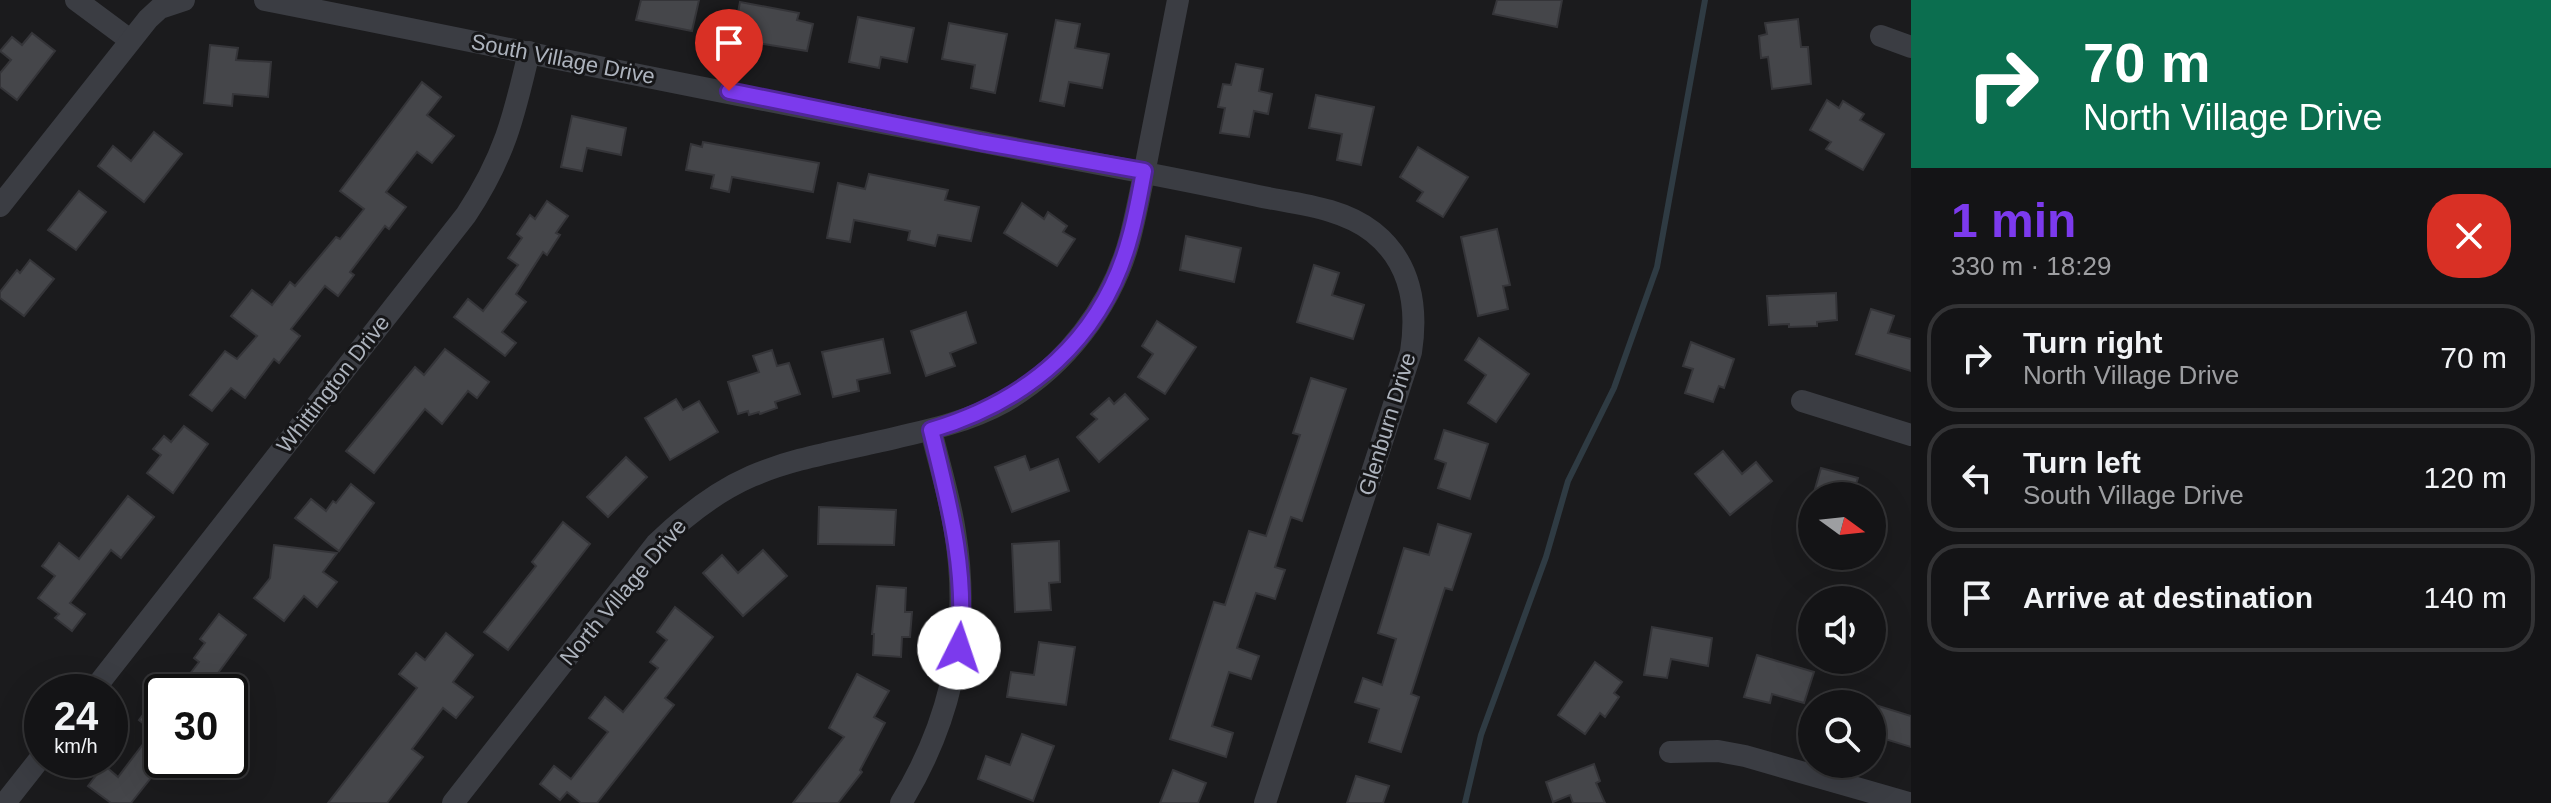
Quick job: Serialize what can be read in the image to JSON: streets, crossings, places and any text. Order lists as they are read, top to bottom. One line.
{"streets":{"street":["South Village Drive","Whittington Drive","Glenburn Drive","North Village Drive"]},"crossings":[["South Village Drive","Whittington Drive"],["South Village Drive","Glenburn Drive"],["South Village Drive","North Village Drive"],["Glenburn Drive","North Village Drive"]],"north":"right","page":{"turn":["70 m","North Village Drive"],"heading":["1 min","330 m · 18:29"],"list":[{"name":"Turn right","note":"North Village Drive","value":"70 m"},{"name":"Turn left","note":"South Village Drive","value":"120 m"},{"name":"Arrive at destination","value":"140 m"}],"speed":"24 km/h","limit":"30"}}
